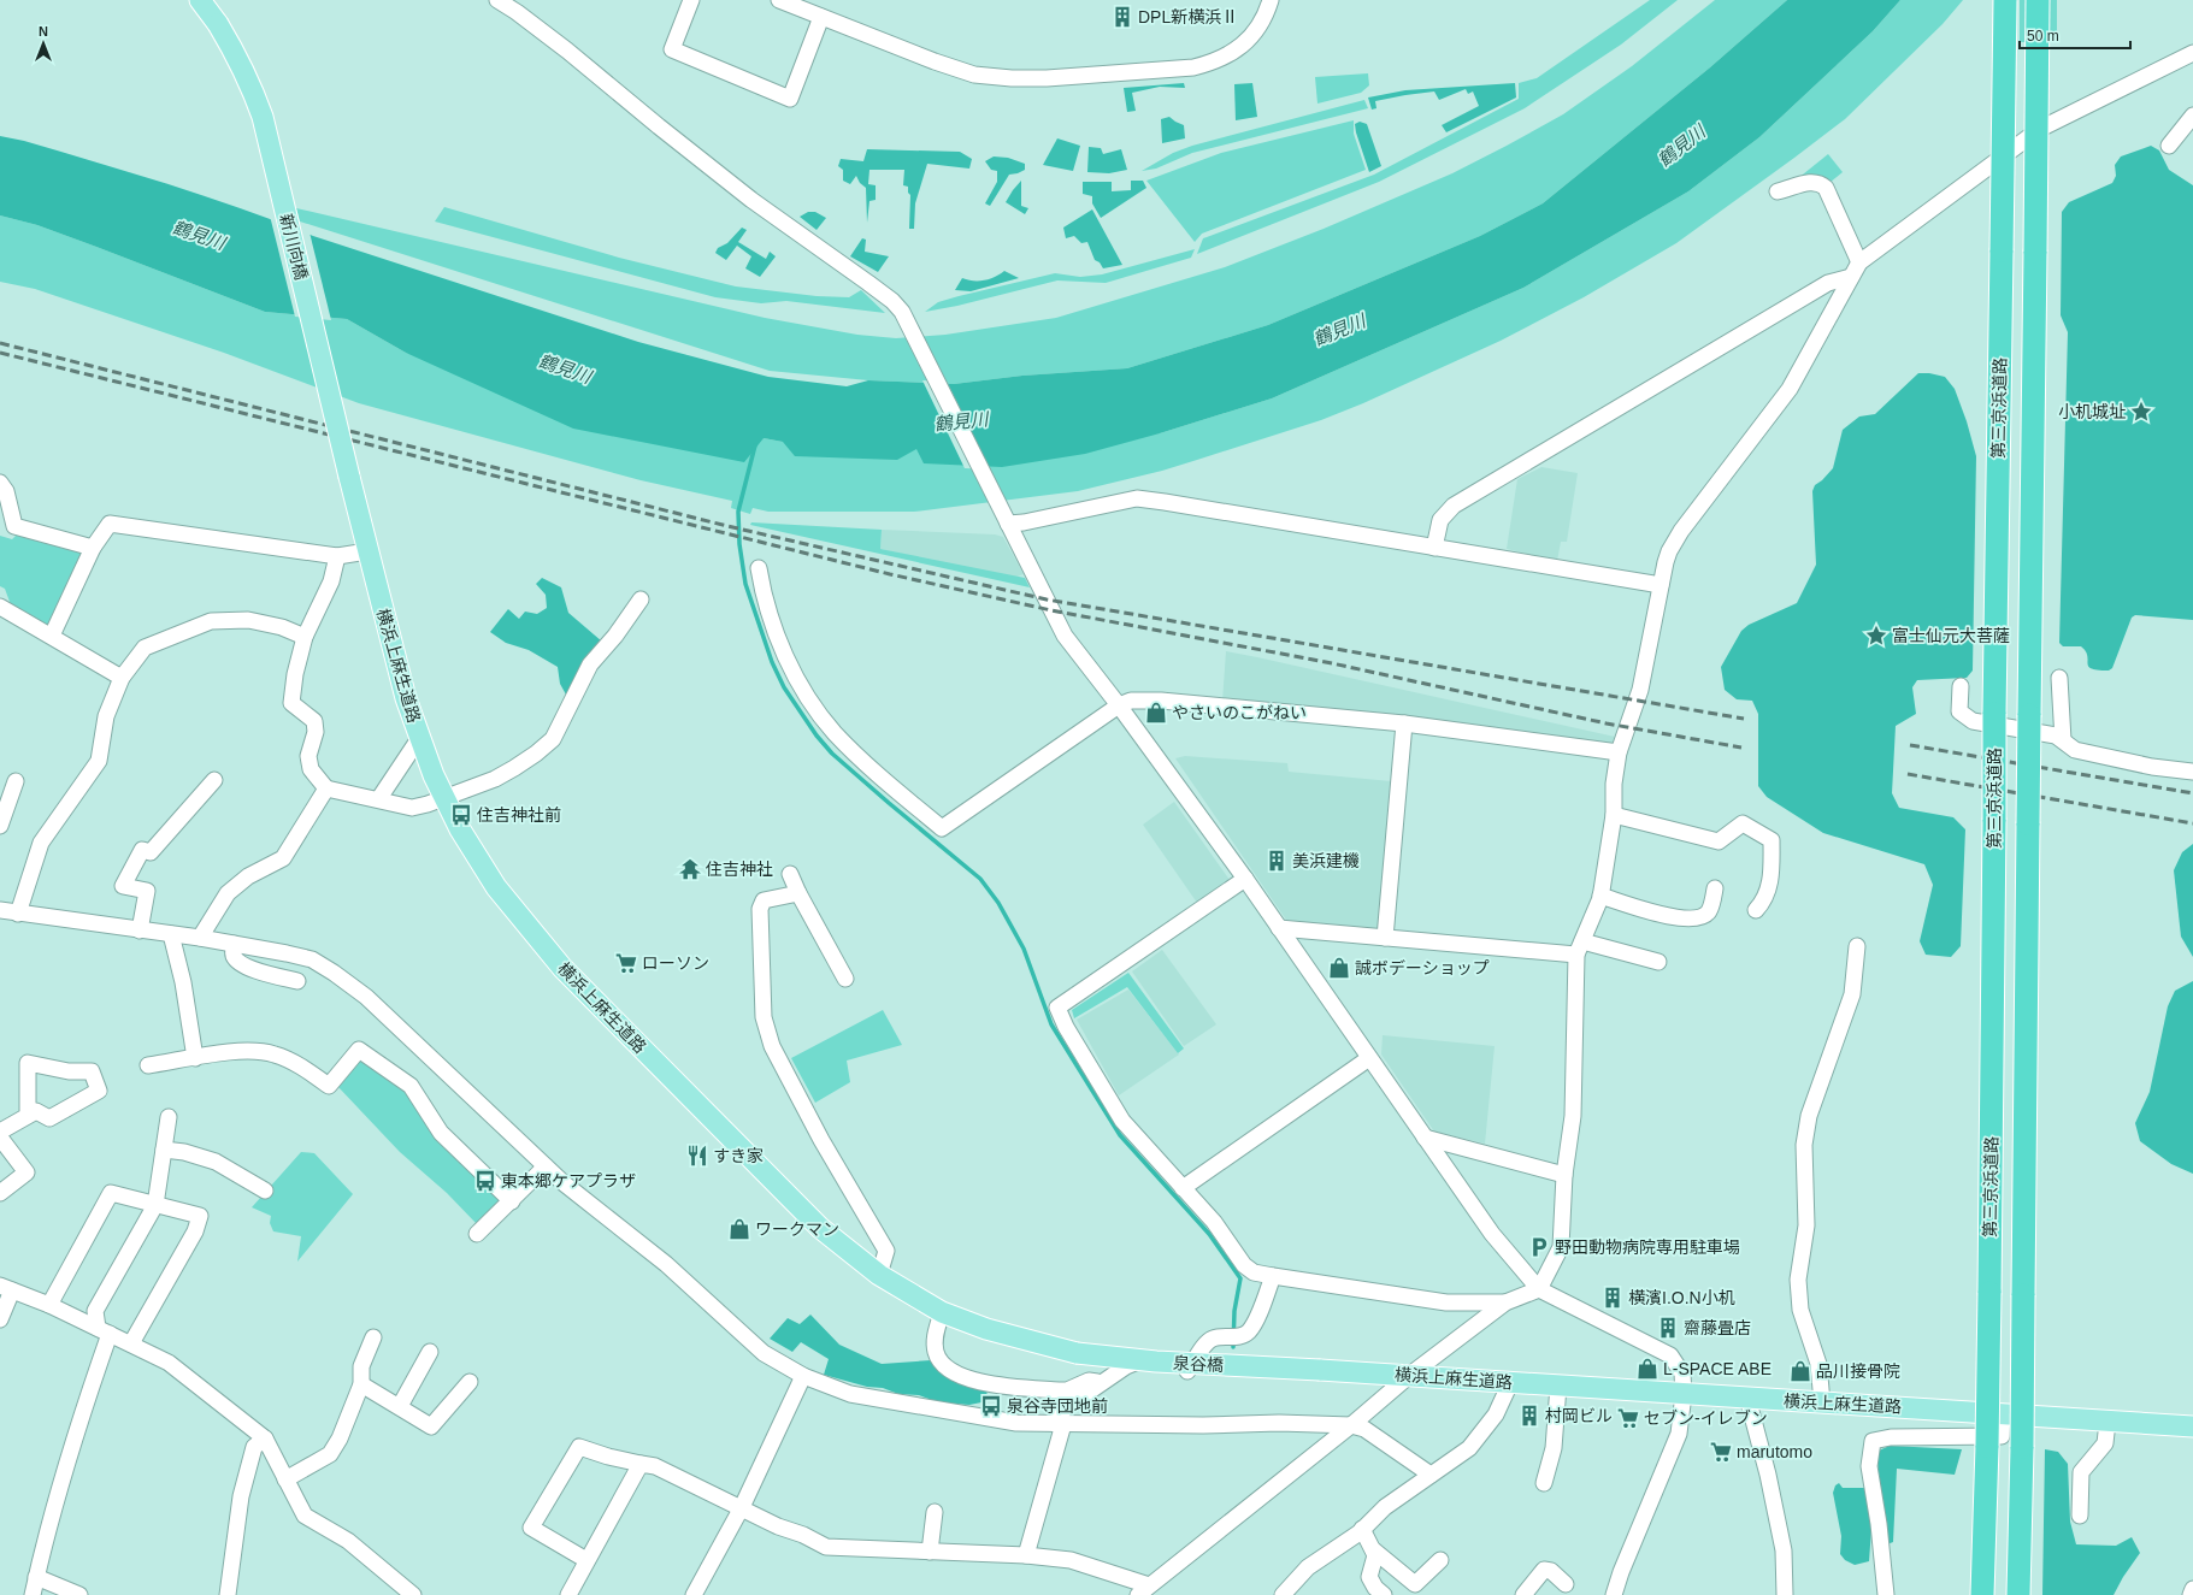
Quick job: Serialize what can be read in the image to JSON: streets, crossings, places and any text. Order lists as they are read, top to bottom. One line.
{"streets":{"highway":["第三京浜道路"],"main road":["新川向橋","横浜上麻生道路","泉谷橋"]},"crossings":[["新川向橋","横浜上麻生道路"],["横浜上麻生道路","泉谷橋"]],"water":["鶴見川"],"places":{"building":["DPL新横浜Ⅱ","美浜建機","横濱I.O.N小机","齋藤畳店","村岡ビル"],"place":["小机城址","富士仙元大菩薩"],"shop":["やさいのこがねい","誠ボデーショップ","ワークマン","L-SPACE ABE","品川接骨院"],"bus stop":["住吉神社前","東本郷ケアプラザ","泉谷寺団地前"],"temple":["住吉神社"],"supermarket":["ローソン","セブン-イレブン","marutomo"],"restaurant":["すき家"],"parking":["野田動物病院専用駐車場"]},"scale_bar":"50 m","north":"top"}
